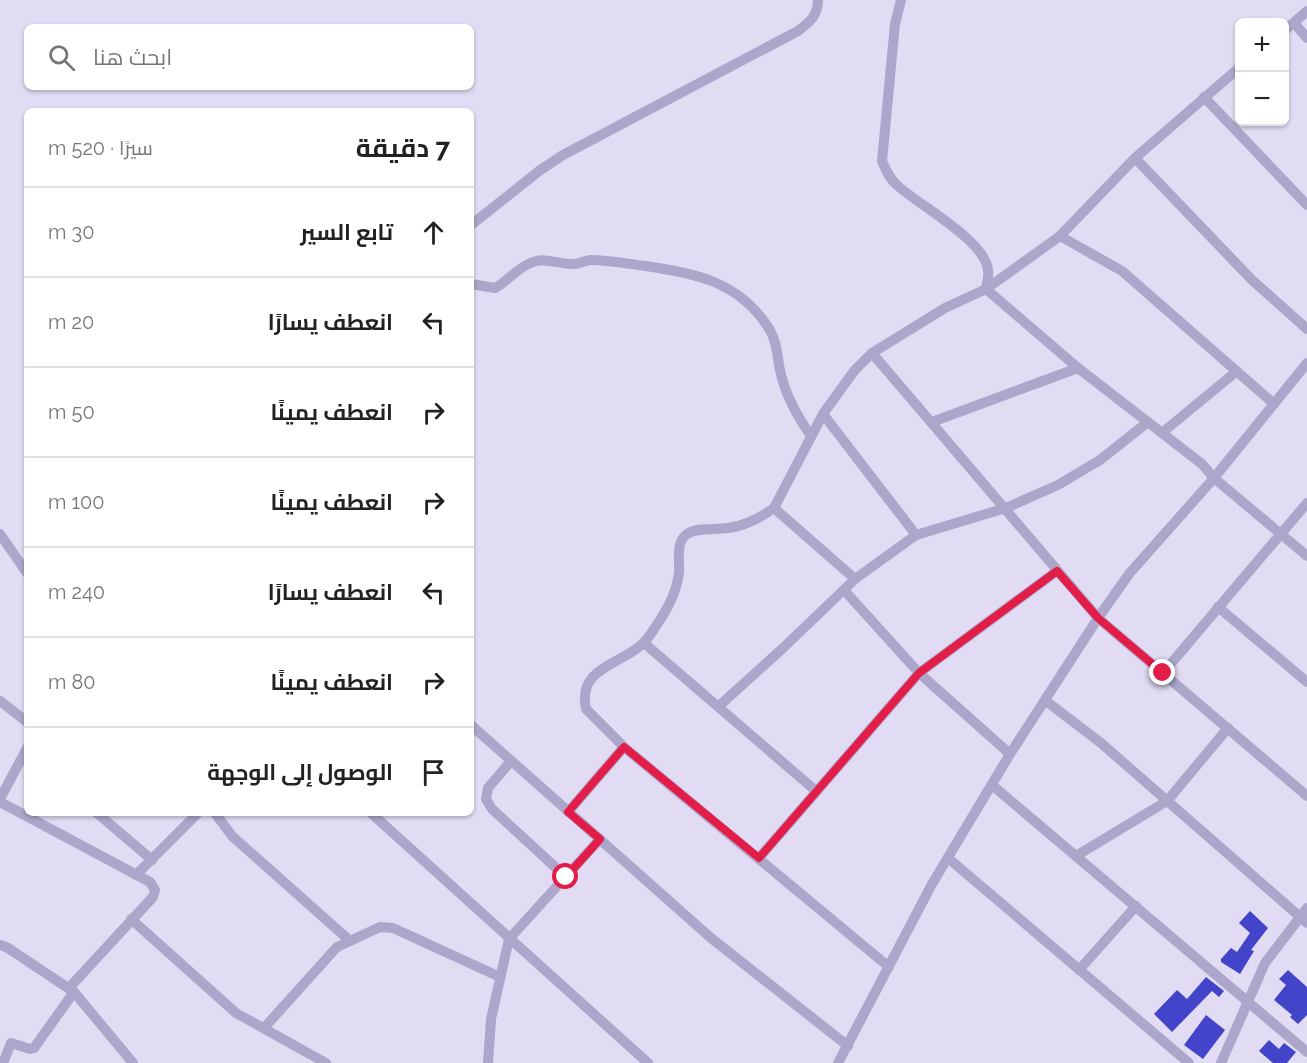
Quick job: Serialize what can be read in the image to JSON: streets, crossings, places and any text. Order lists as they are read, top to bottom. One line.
{"page":{"map_buttons":["+","−"],"search":"ابحث هنا","heading":["7 دقيقة","سيرًا · 520 m"],"list":[["تابع السير","30 m"],["انعطف يسارًا","20 m"],["انعطف يمينًا","50 m"],["انعطف يمينًا","100 m"],["انعطف يسارًا","240 m"],["انعطف يمينًا","80 m"],"الوصول إلى الوجهة"]}}
